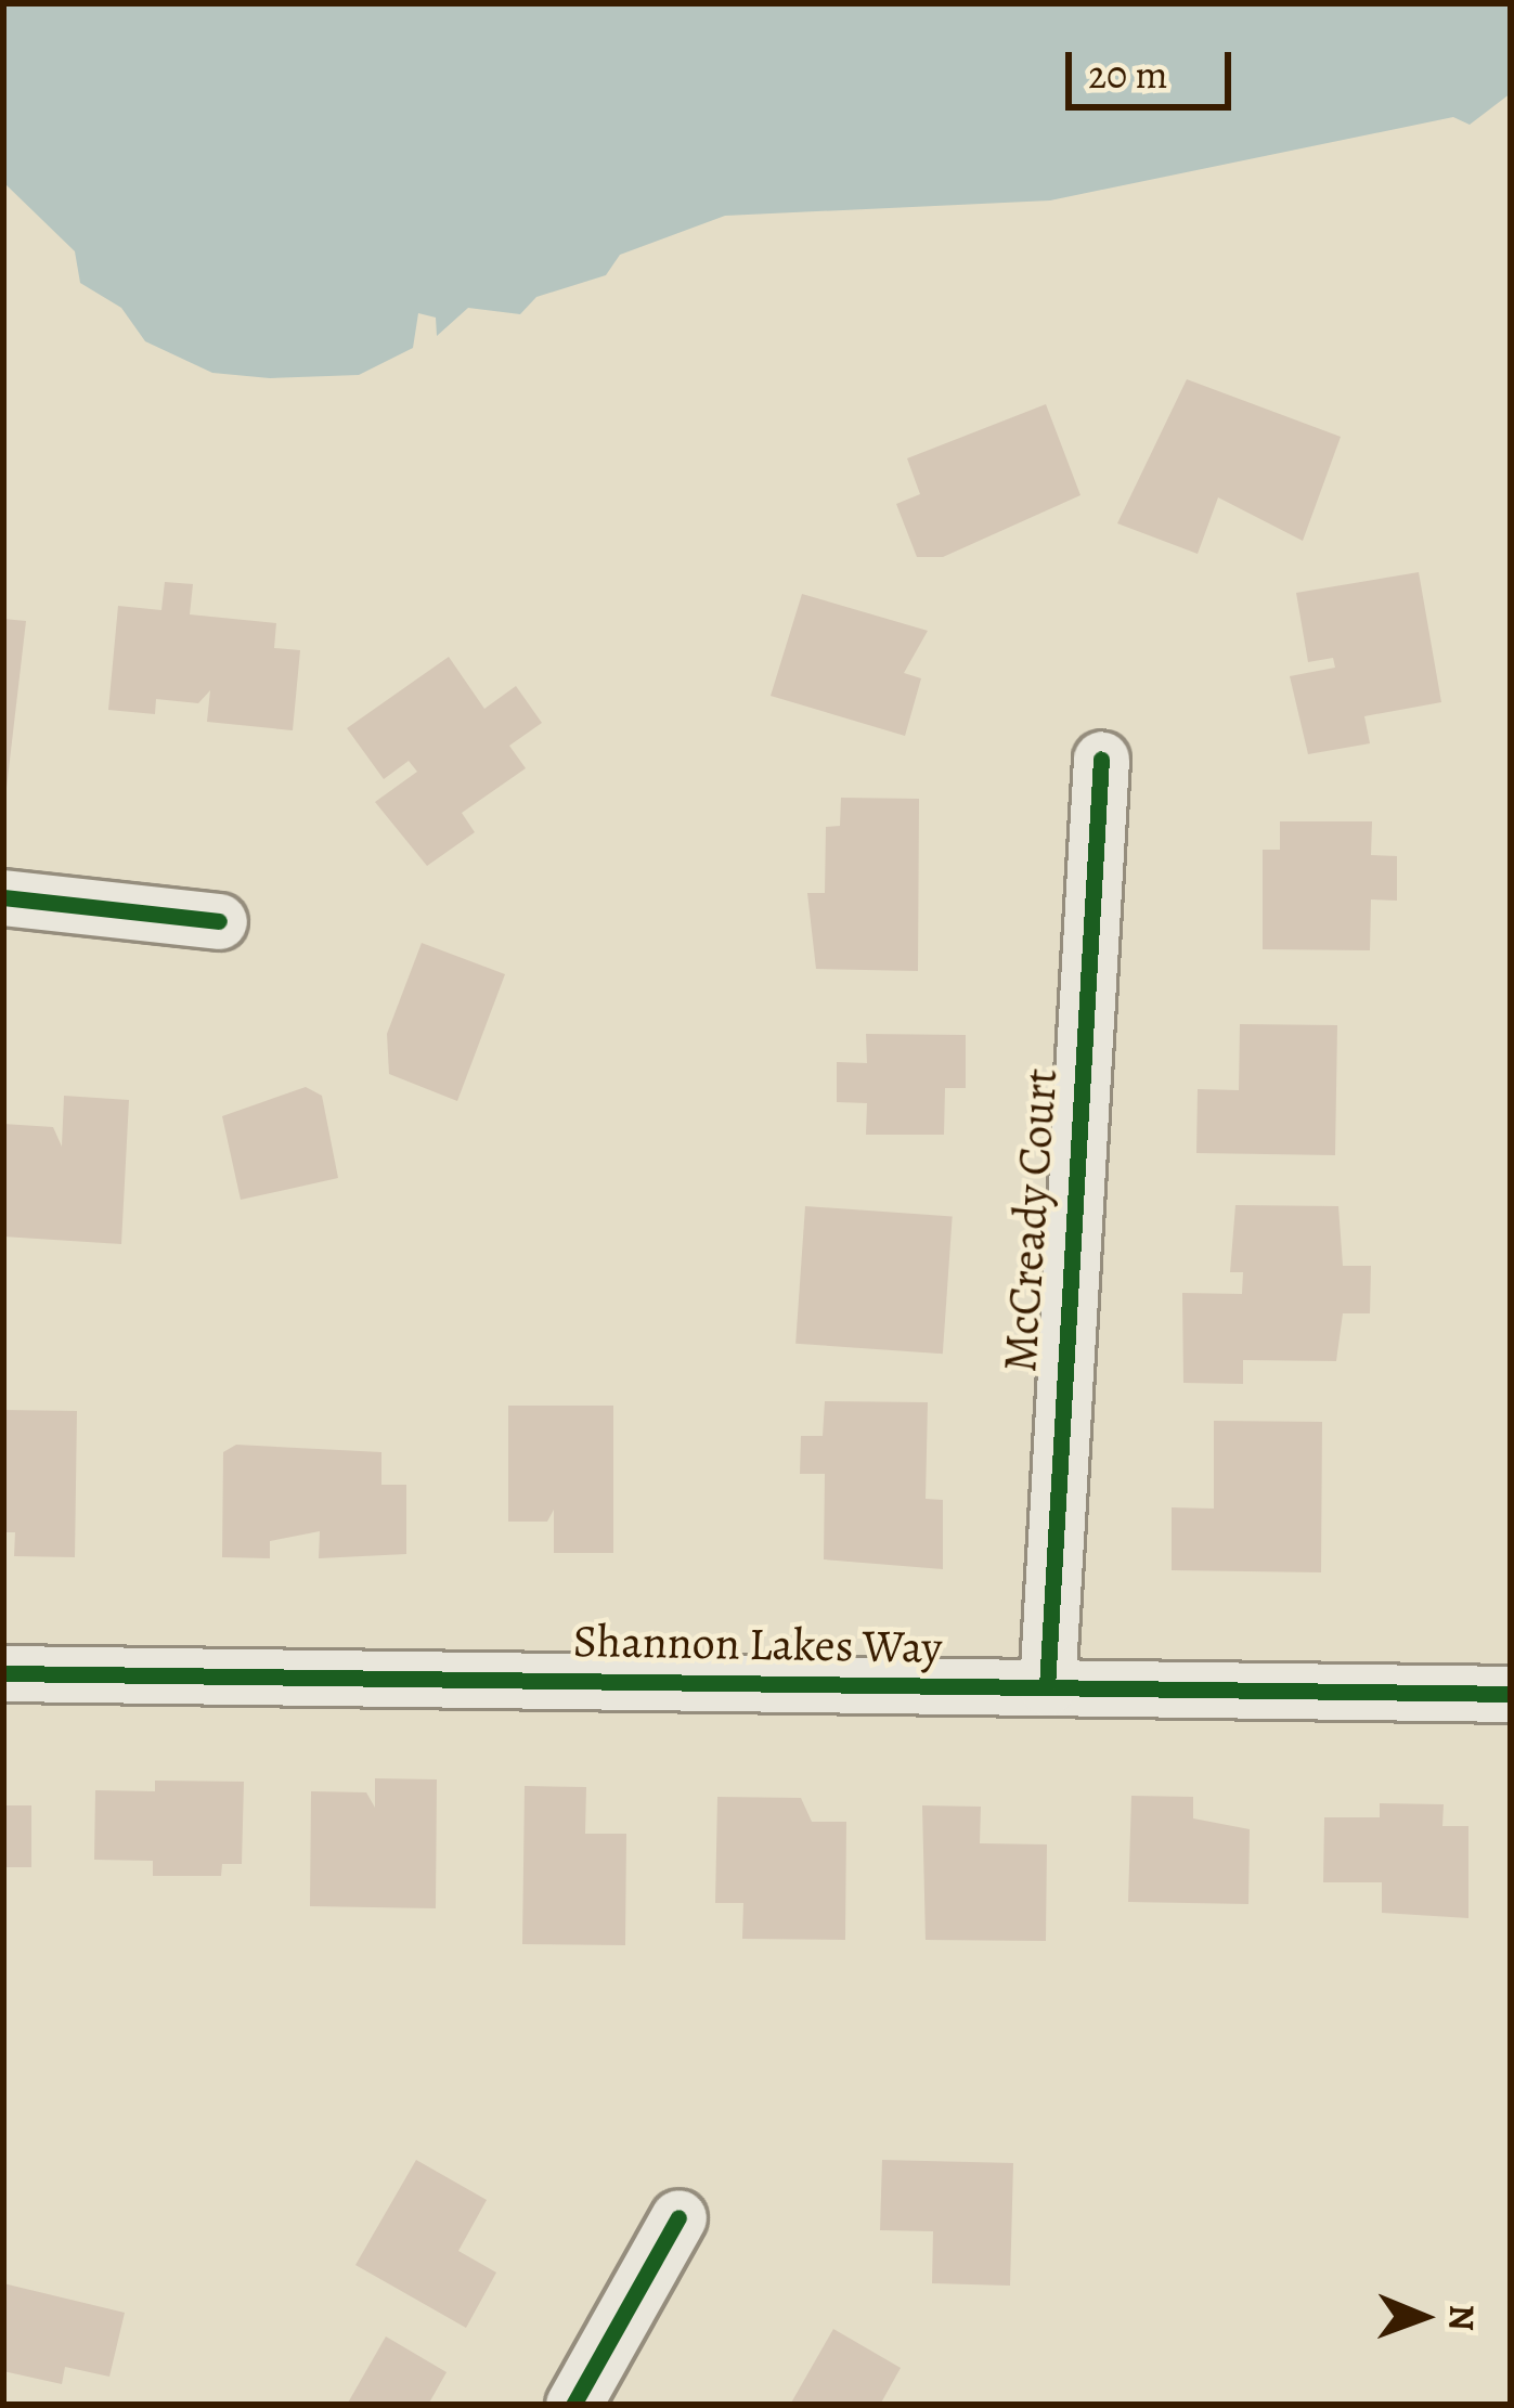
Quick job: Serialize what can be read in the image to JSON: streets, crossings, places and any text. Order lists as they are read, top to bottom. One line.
{"streets":{"street":["McCready Court","Shannon Lakes Way"]},"crossings":[["McCready Court","Shannon Lakes Way"]],"scale_bar":"20 m","north":"right"}
